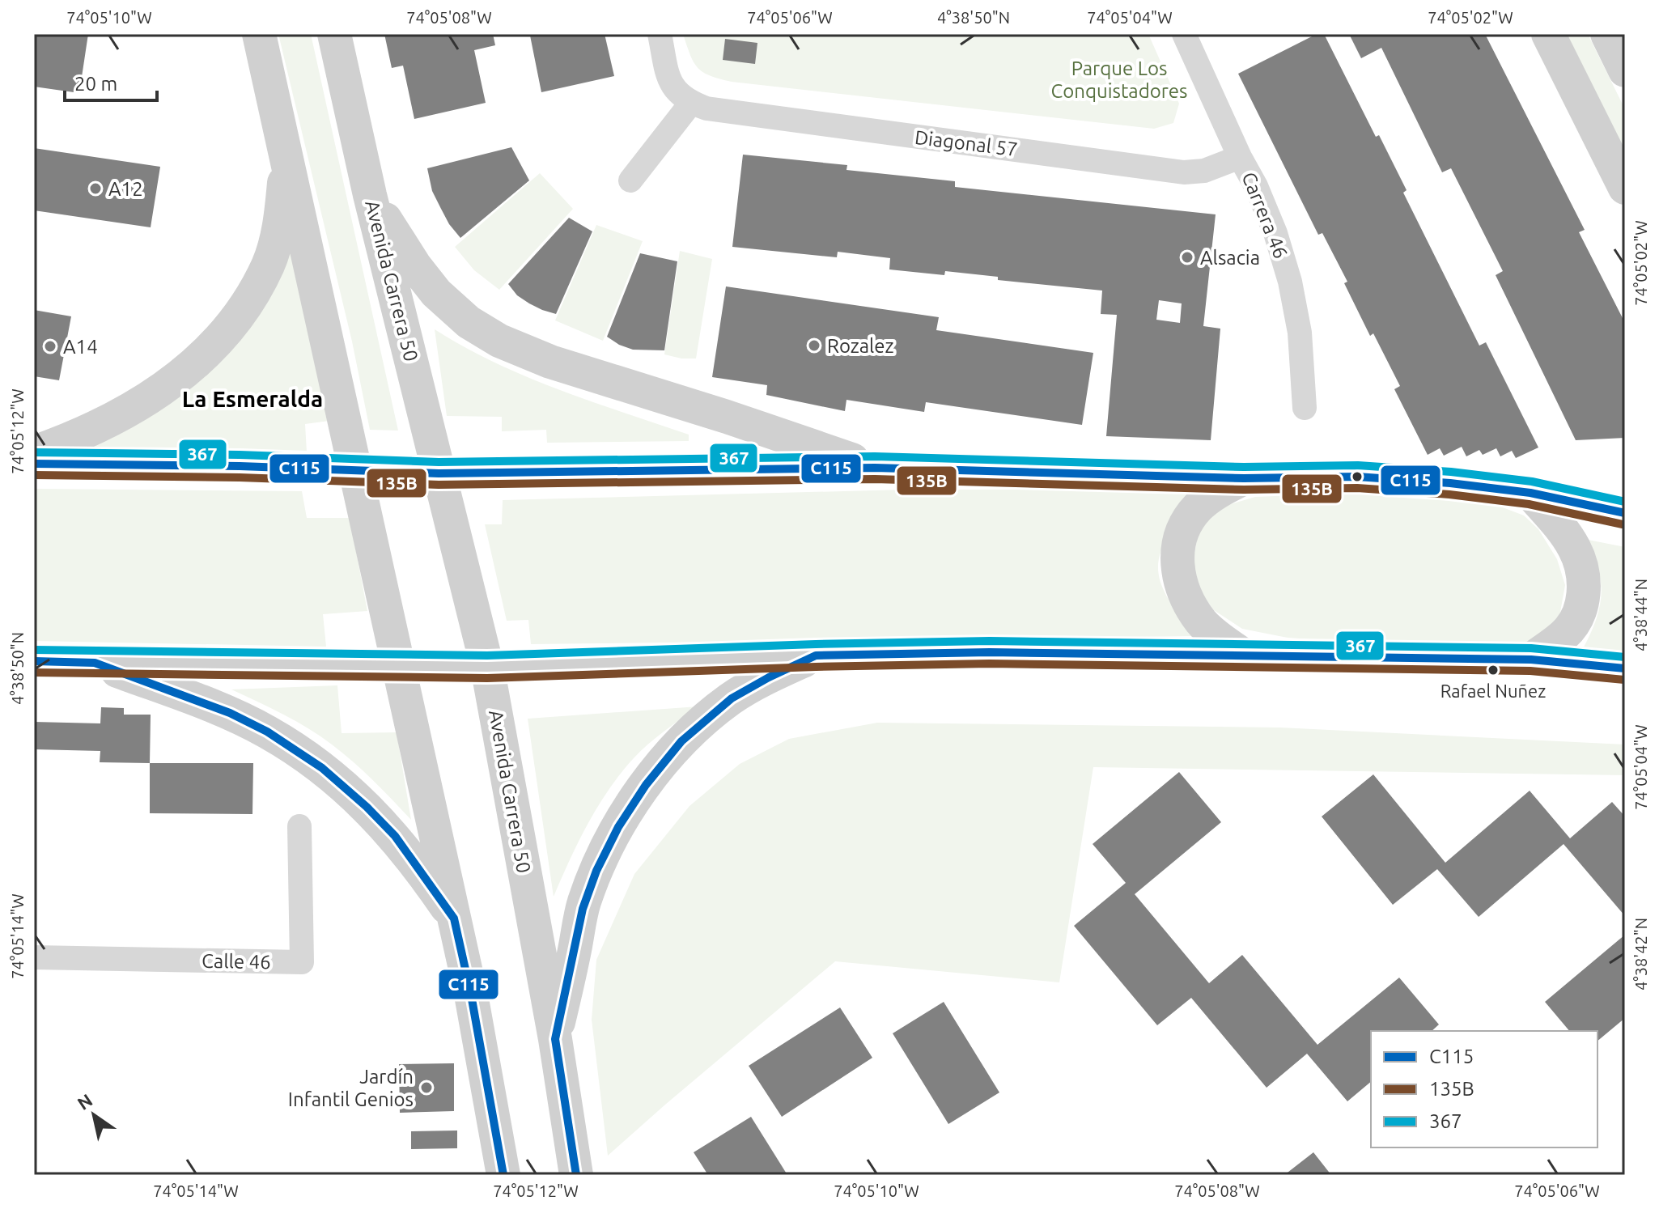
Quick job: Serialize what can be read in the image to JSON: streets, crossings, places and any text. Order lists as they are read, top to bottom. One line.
{"streets":{"main road":["Avenida Carrera 50"],"street":["Diagonal 57","Carrera 46","Calle 46"]},"crossings":[["Diagonal 57","Carrera 46"]],"districts":["La Esmeralda"],"parks":["Parque Los Conquistadores"],"places":["A12","Alsacia","Rozalez","A14","Rafael Nuñez","Jardín Infantil Genios"],"lines":["transit line 367","transit line C115","transit line 135B"],"legend":["C115","135B","367"],"scale_bar":"20 m","north":"top left","coordinates":["74°05'10\"W","74°05'08\"W","74°05'06\"W","4°38'50\"N","74°05'04\"W","74°05'02\"W","74°05'12\"W","4°38'44\"N","74°05'14\"W","4°38'42\"N"]}
